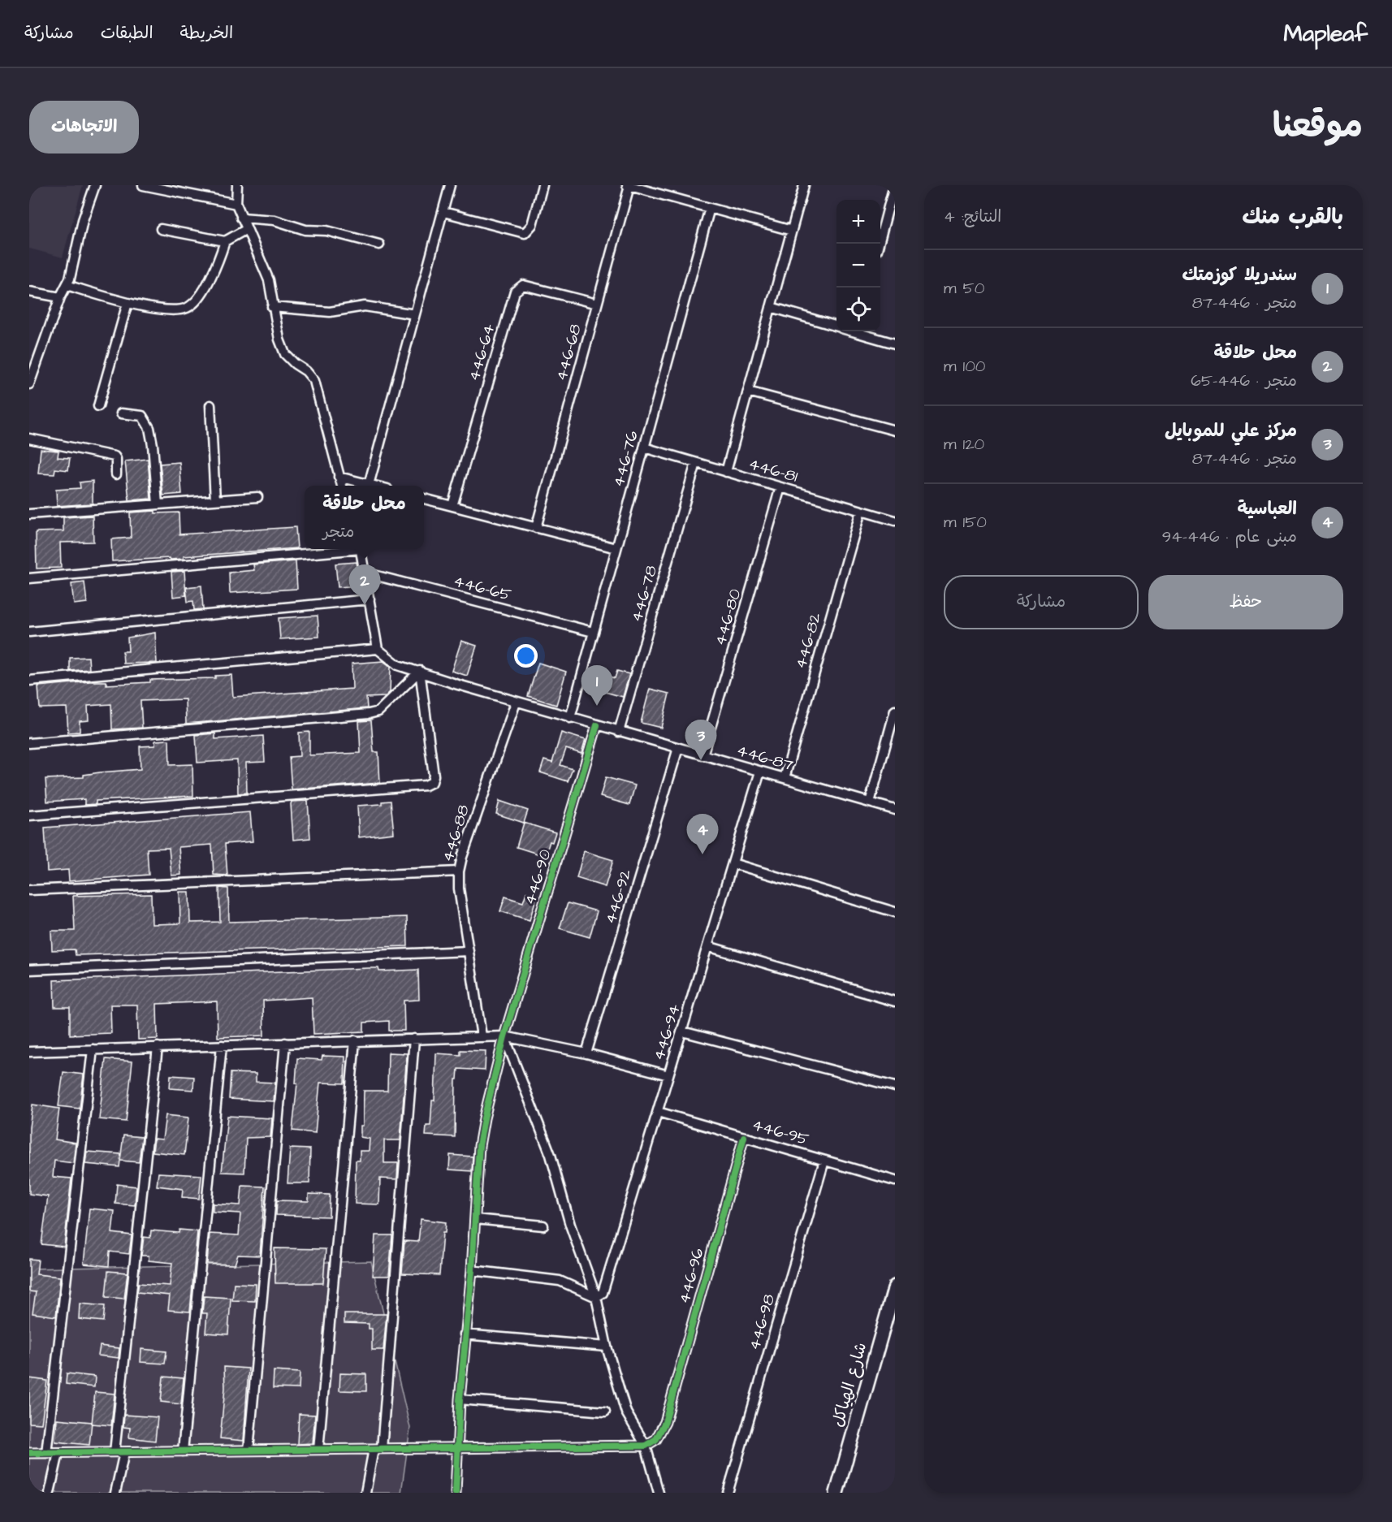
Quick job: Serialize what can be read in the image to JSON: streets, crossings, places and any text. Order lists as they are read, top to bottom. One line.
{"streets":{"street":["446-64","446-68","446-76","446-81","446-65","446-78","446-80","446-82","446-87","446-88","446-90","446-92","446-94","446-95","446-96","446-98","شارع الهياكل"]},"crossings":[["446-64","446-68"],["446-76","446-81"],["446-76","446-65"],["446-76","446-87"],["446-81","446-78"],["446-81","446-80"],["446-81","446-82"],["446-78","446-87"],["446-80","446-87"],["446-82","446-87"],["446-87","446-88"],["446-87","446-90"],["446-87","446-92"],["446-87","446-94"],["446-94","446-95"],["446-95","446-96"],["446-95","446-98"]],"page":{"header":"Mapleaf","nav":["الخريطة","الطبقات","مشاركة"],"title":"موقعنا","buttons":["الاتجاهات",["حفظ","مشاركة"]],"heading":["بالقرب منك","النتائج: 4"],"map_buttons":["+","−"],"list":[{"mark":"1","name":"سندريلا كوزمتك","note":"متجر · 446-87","value":"50 m"},{"mark":"2","name":"محل حلاقة","note":"متجر · 446-65","value":"100 m"},{"mark":"3","name":"مركز علي للموبايل","note":"متجر · 446-87","value":"120 m"},{"mark":"4","name":"العباسية","note":"مبنى عام · 446-94","value":"150 m"}],"popup":["محل حلاقة","متجر"],"pins":["2","1","3","4"]}}
